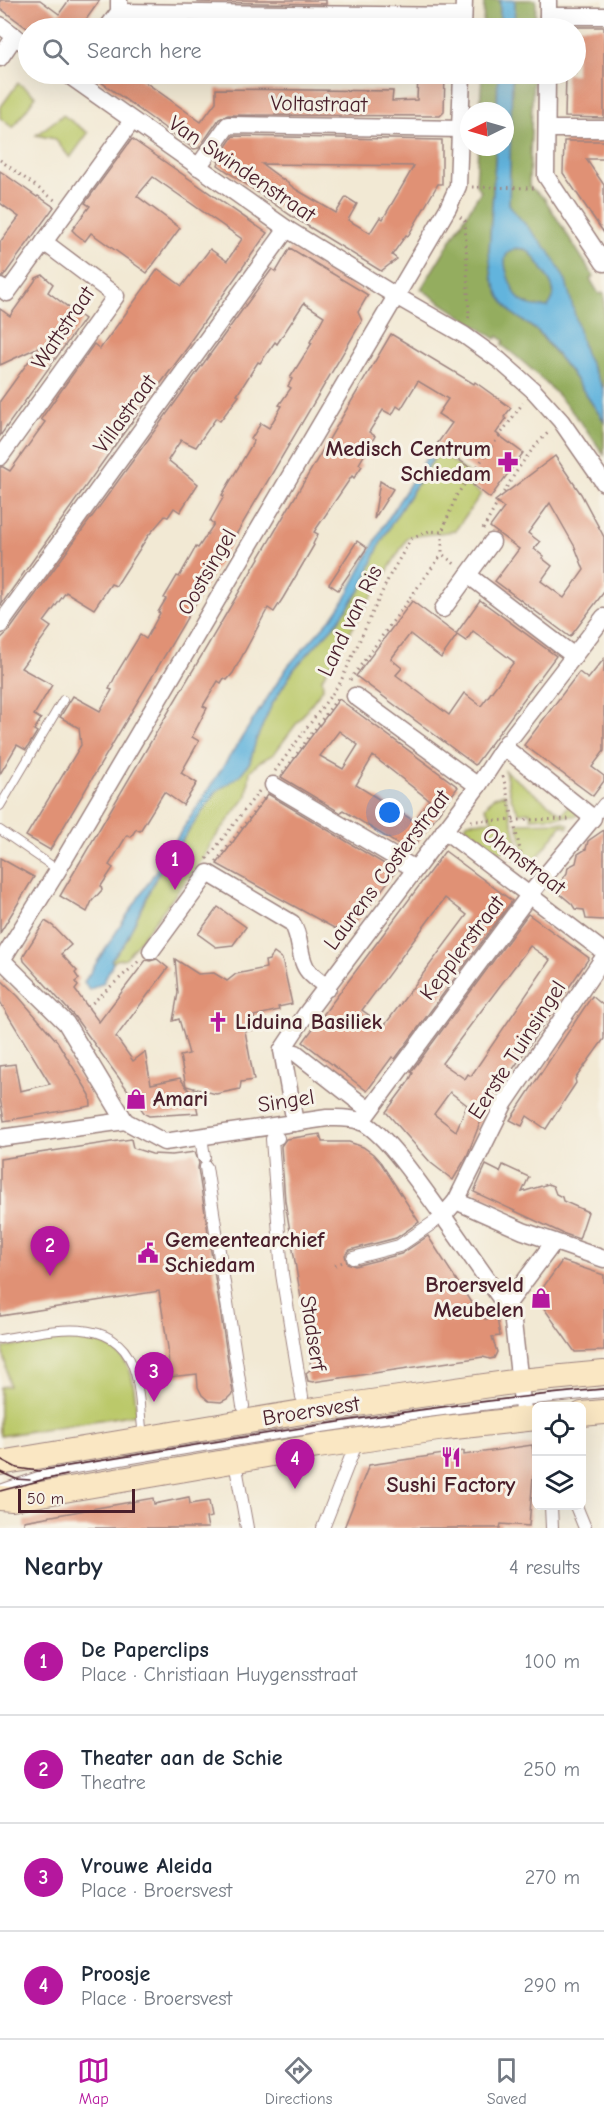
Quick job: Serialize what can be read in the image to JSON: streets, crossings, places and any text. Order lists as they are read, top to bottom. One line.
{"streets":{"main road":["Broersvest"],"street":["Voltastraat","Van Swindenstraat","Wattstraat","Villastraat","Oostsingel","Ohmstraat","Laurens Costerstraat","Kepplerstraat","Eerste Tuinsingel","Singel","Stadserf"],"path":["Land van Ris"]},"crossings":[["Voltastraat","Van Swindenstraat"],["Van Swindenstraat","Villastraat"],["Van Swindenstraat","Oostsingel"],["Ohmstraat","Laurens Costerstraat"],["Ohmstraat","Kepplerstraat"],["Laurens Costerstraat","Singel"],["Kepplerstraat","Singel"],["Singel","Stadserf"],["Singel","Broersvest"]],"places":{"pharmacy":["Medisch Centrum Schiedam"],"church":["Liduina Basiliek"],"shop":["Amari","Broersveld Meubelen"],"public building":["Gemeentearchief Schiedam"],"restaurant":["Sushi Factory"]},"scale_bar":"50 m","north":"left","page":{"search":"Search here","pins":["1","2","3","4"],"scale":"50 m","heading":["Nearby","4 results"],"list":[{"mark":"1","name":"De Paperclips","note":"Place · Christiaan Huygensstraat","value":"100 m"},{"mark":"2","name":"Theater aan de Schie","note":"Theatre","value":"250 m"},{"mark":"3","name":"Vrouwe Aleida","note":"Place · Broersvest","value":"270 m"},{"mark":"4","name":"Proosje","note":"Place · Broersvest","value":"290 m"}],"nav":["Map","Directions","Saved"]}}
